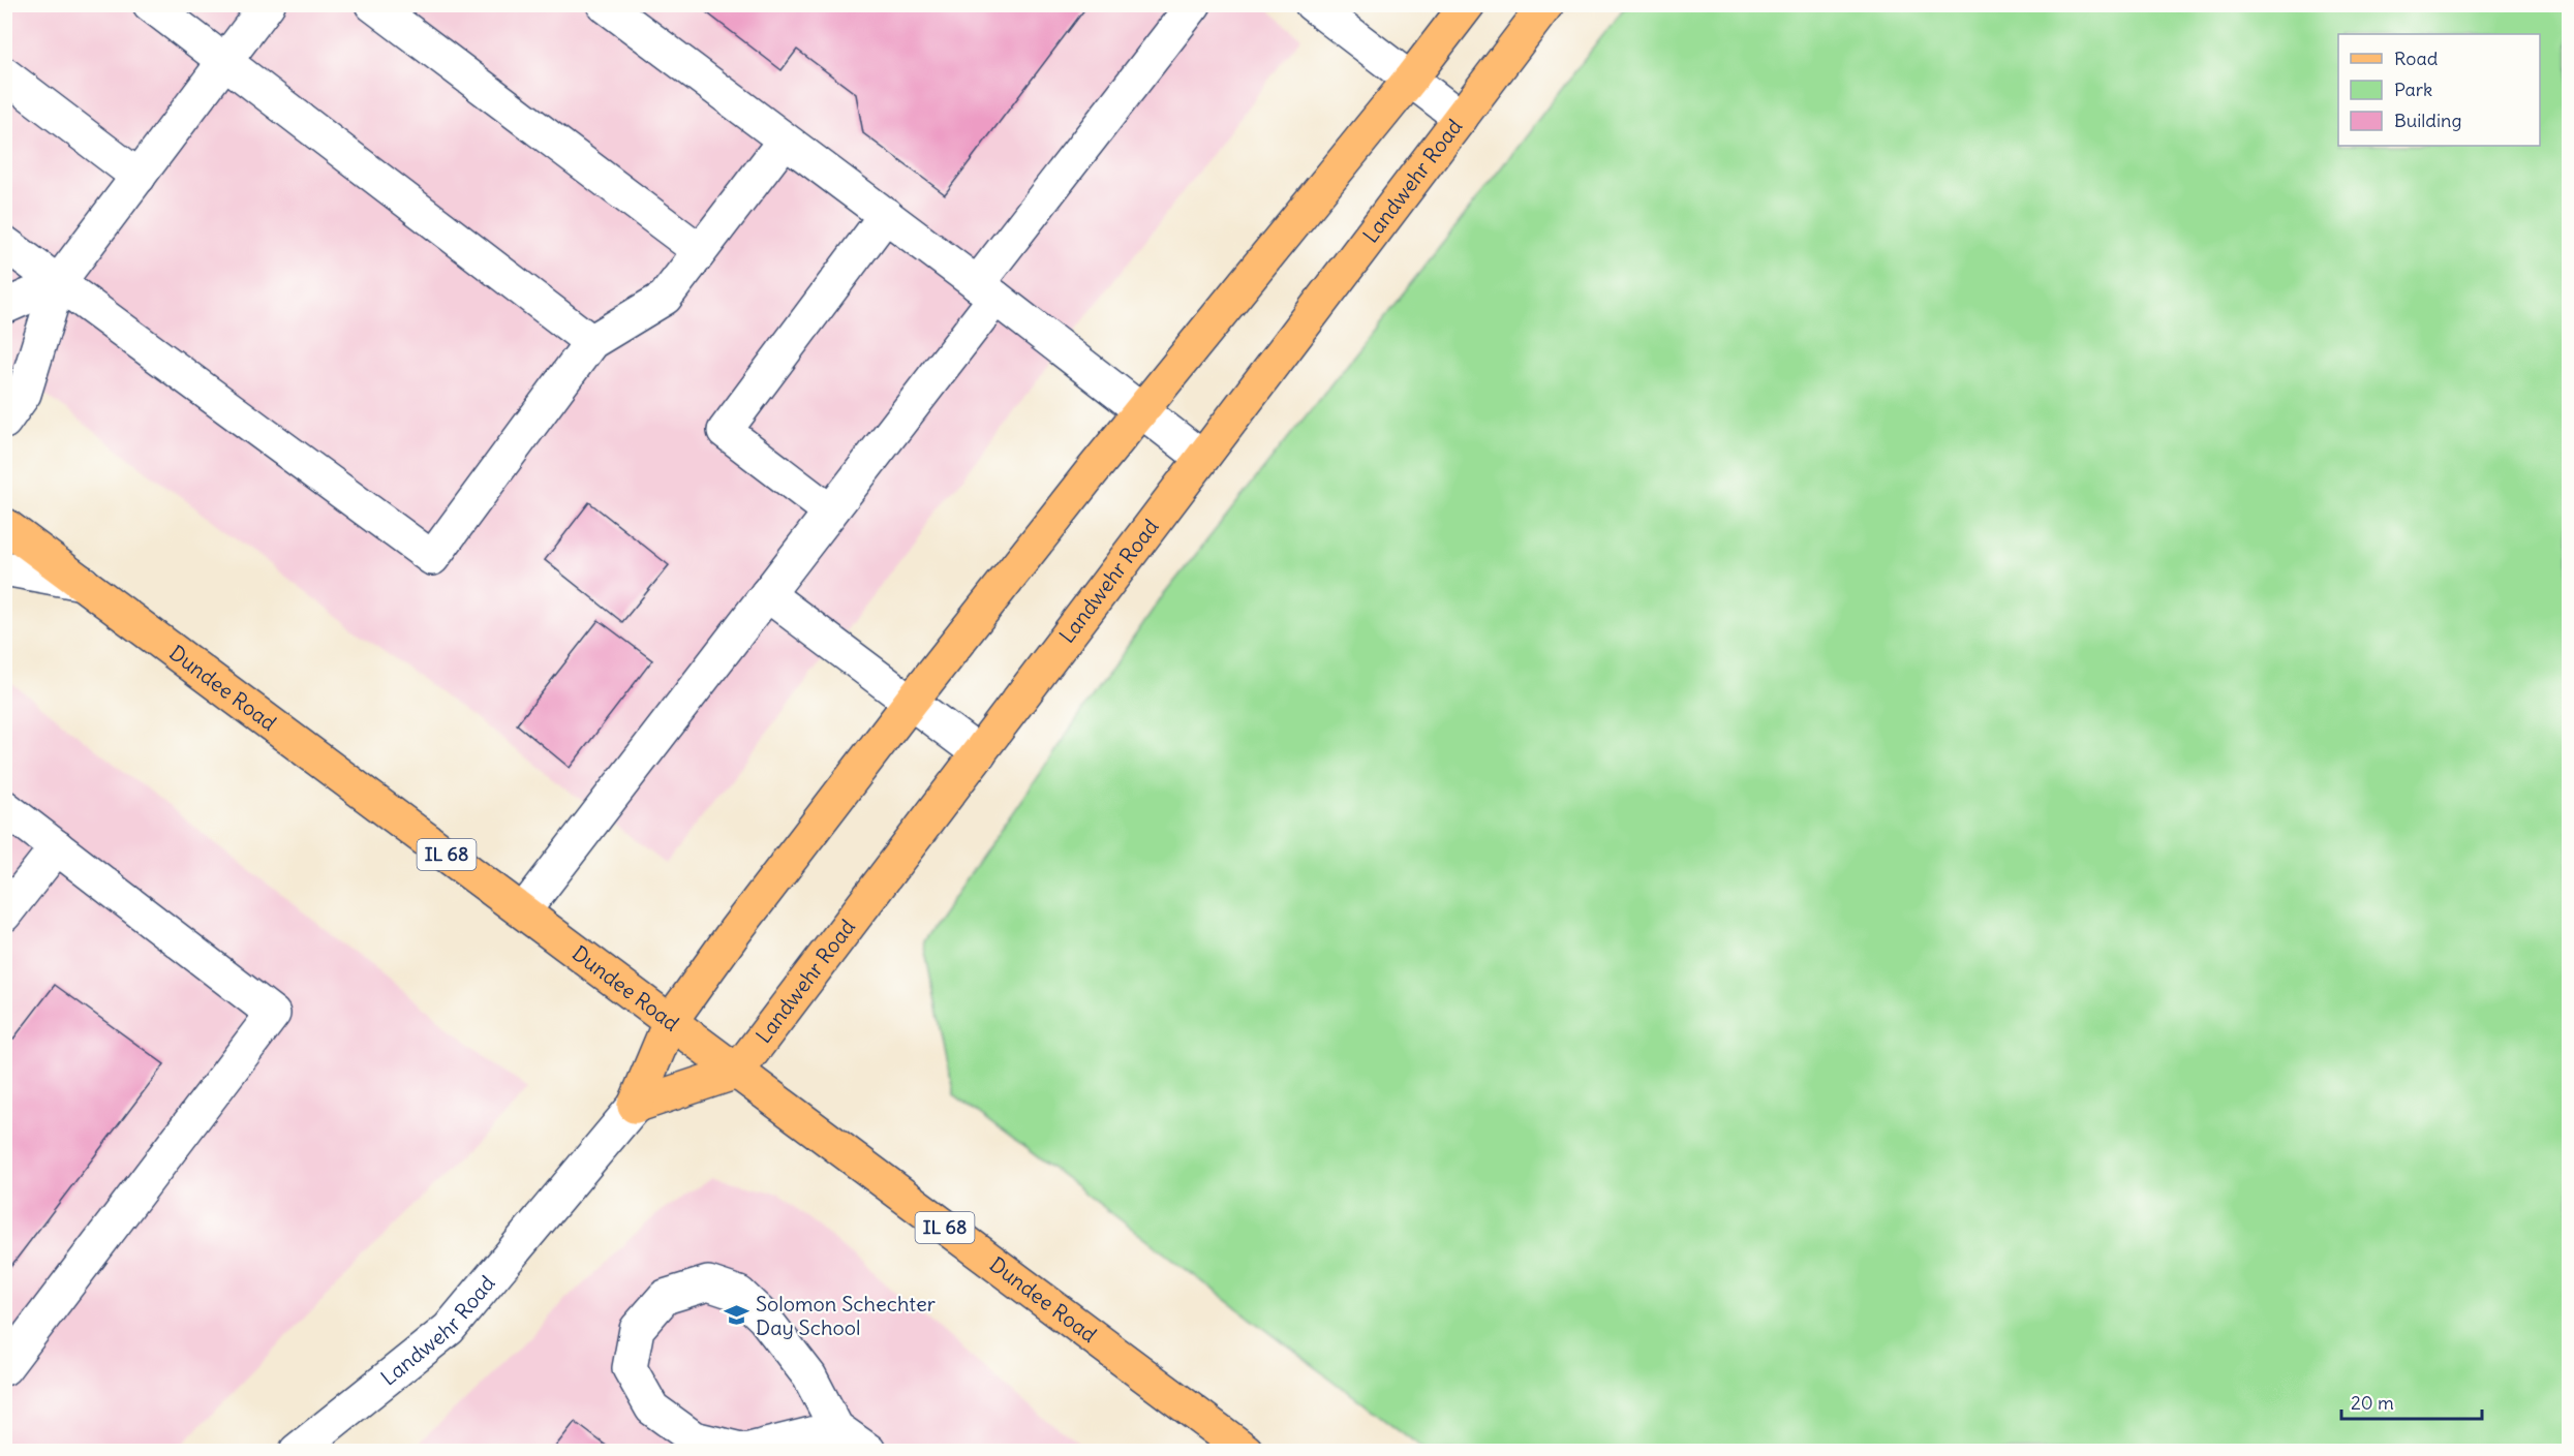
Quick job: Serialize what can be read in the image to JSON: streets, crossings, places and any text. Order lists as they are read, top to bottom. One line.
{"streets":{"main road":["Landwehr Road","Dundee Road","IL 68"]},"crossings":[["Landwehr Road","Dundee Road"]],"places":{"school or university":["Solomon Schechter Day School"]},"legend":["Road","Park","Building"],"scale_bar":"20 m"}
